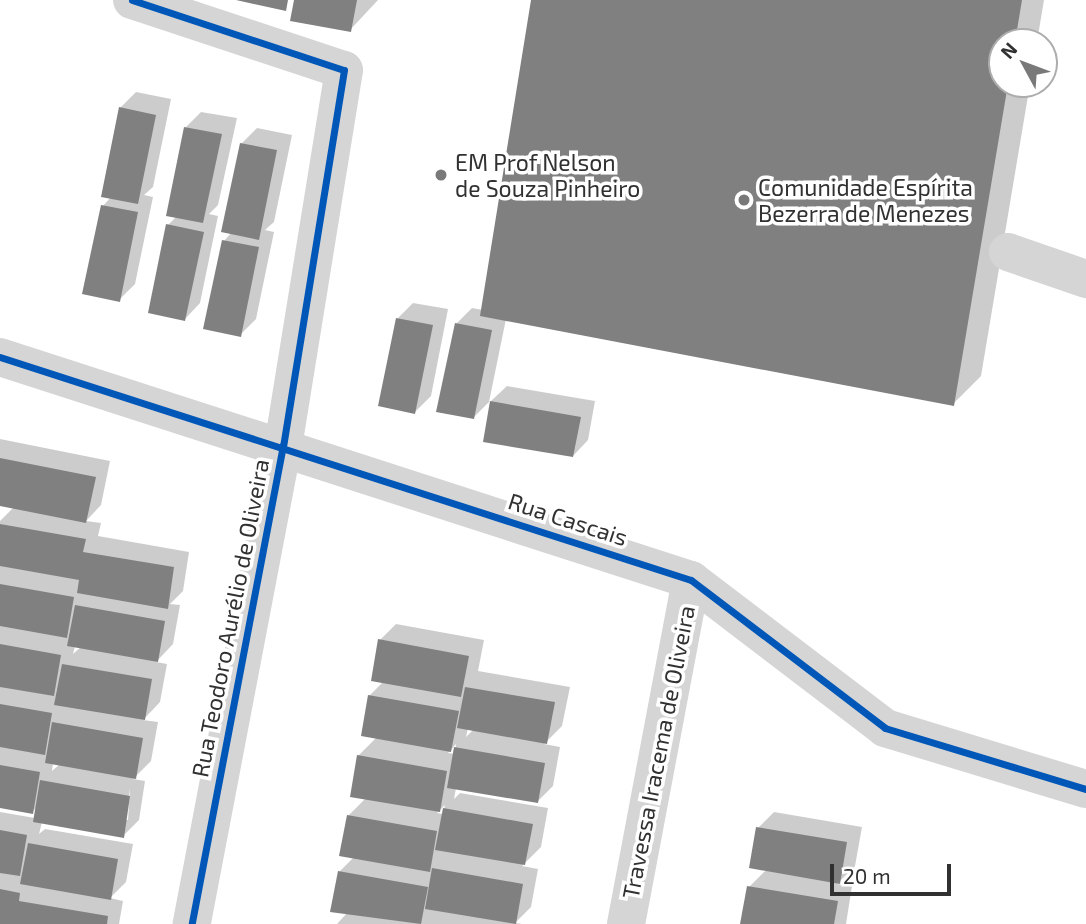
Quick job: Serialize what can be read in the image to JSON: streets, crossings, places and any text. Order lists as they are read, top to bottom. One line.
{"streets":{"street":["Rua Cascais","Rua Teodoro Aurélio de Oliveira","Travessa Iracema de Oliveira"]},"crossings":[["Rua Cascais","Rua Teodoro Aurélio de Oliveira"],["Rua Cascais","Travessa Iracema de Oliveira"]],"places":["EM Prof Nelson de Souza Pinheiro","Comunidade Espírita Bezerra de Menezes"],"scale_bar":"20 m","north":"top left"}
